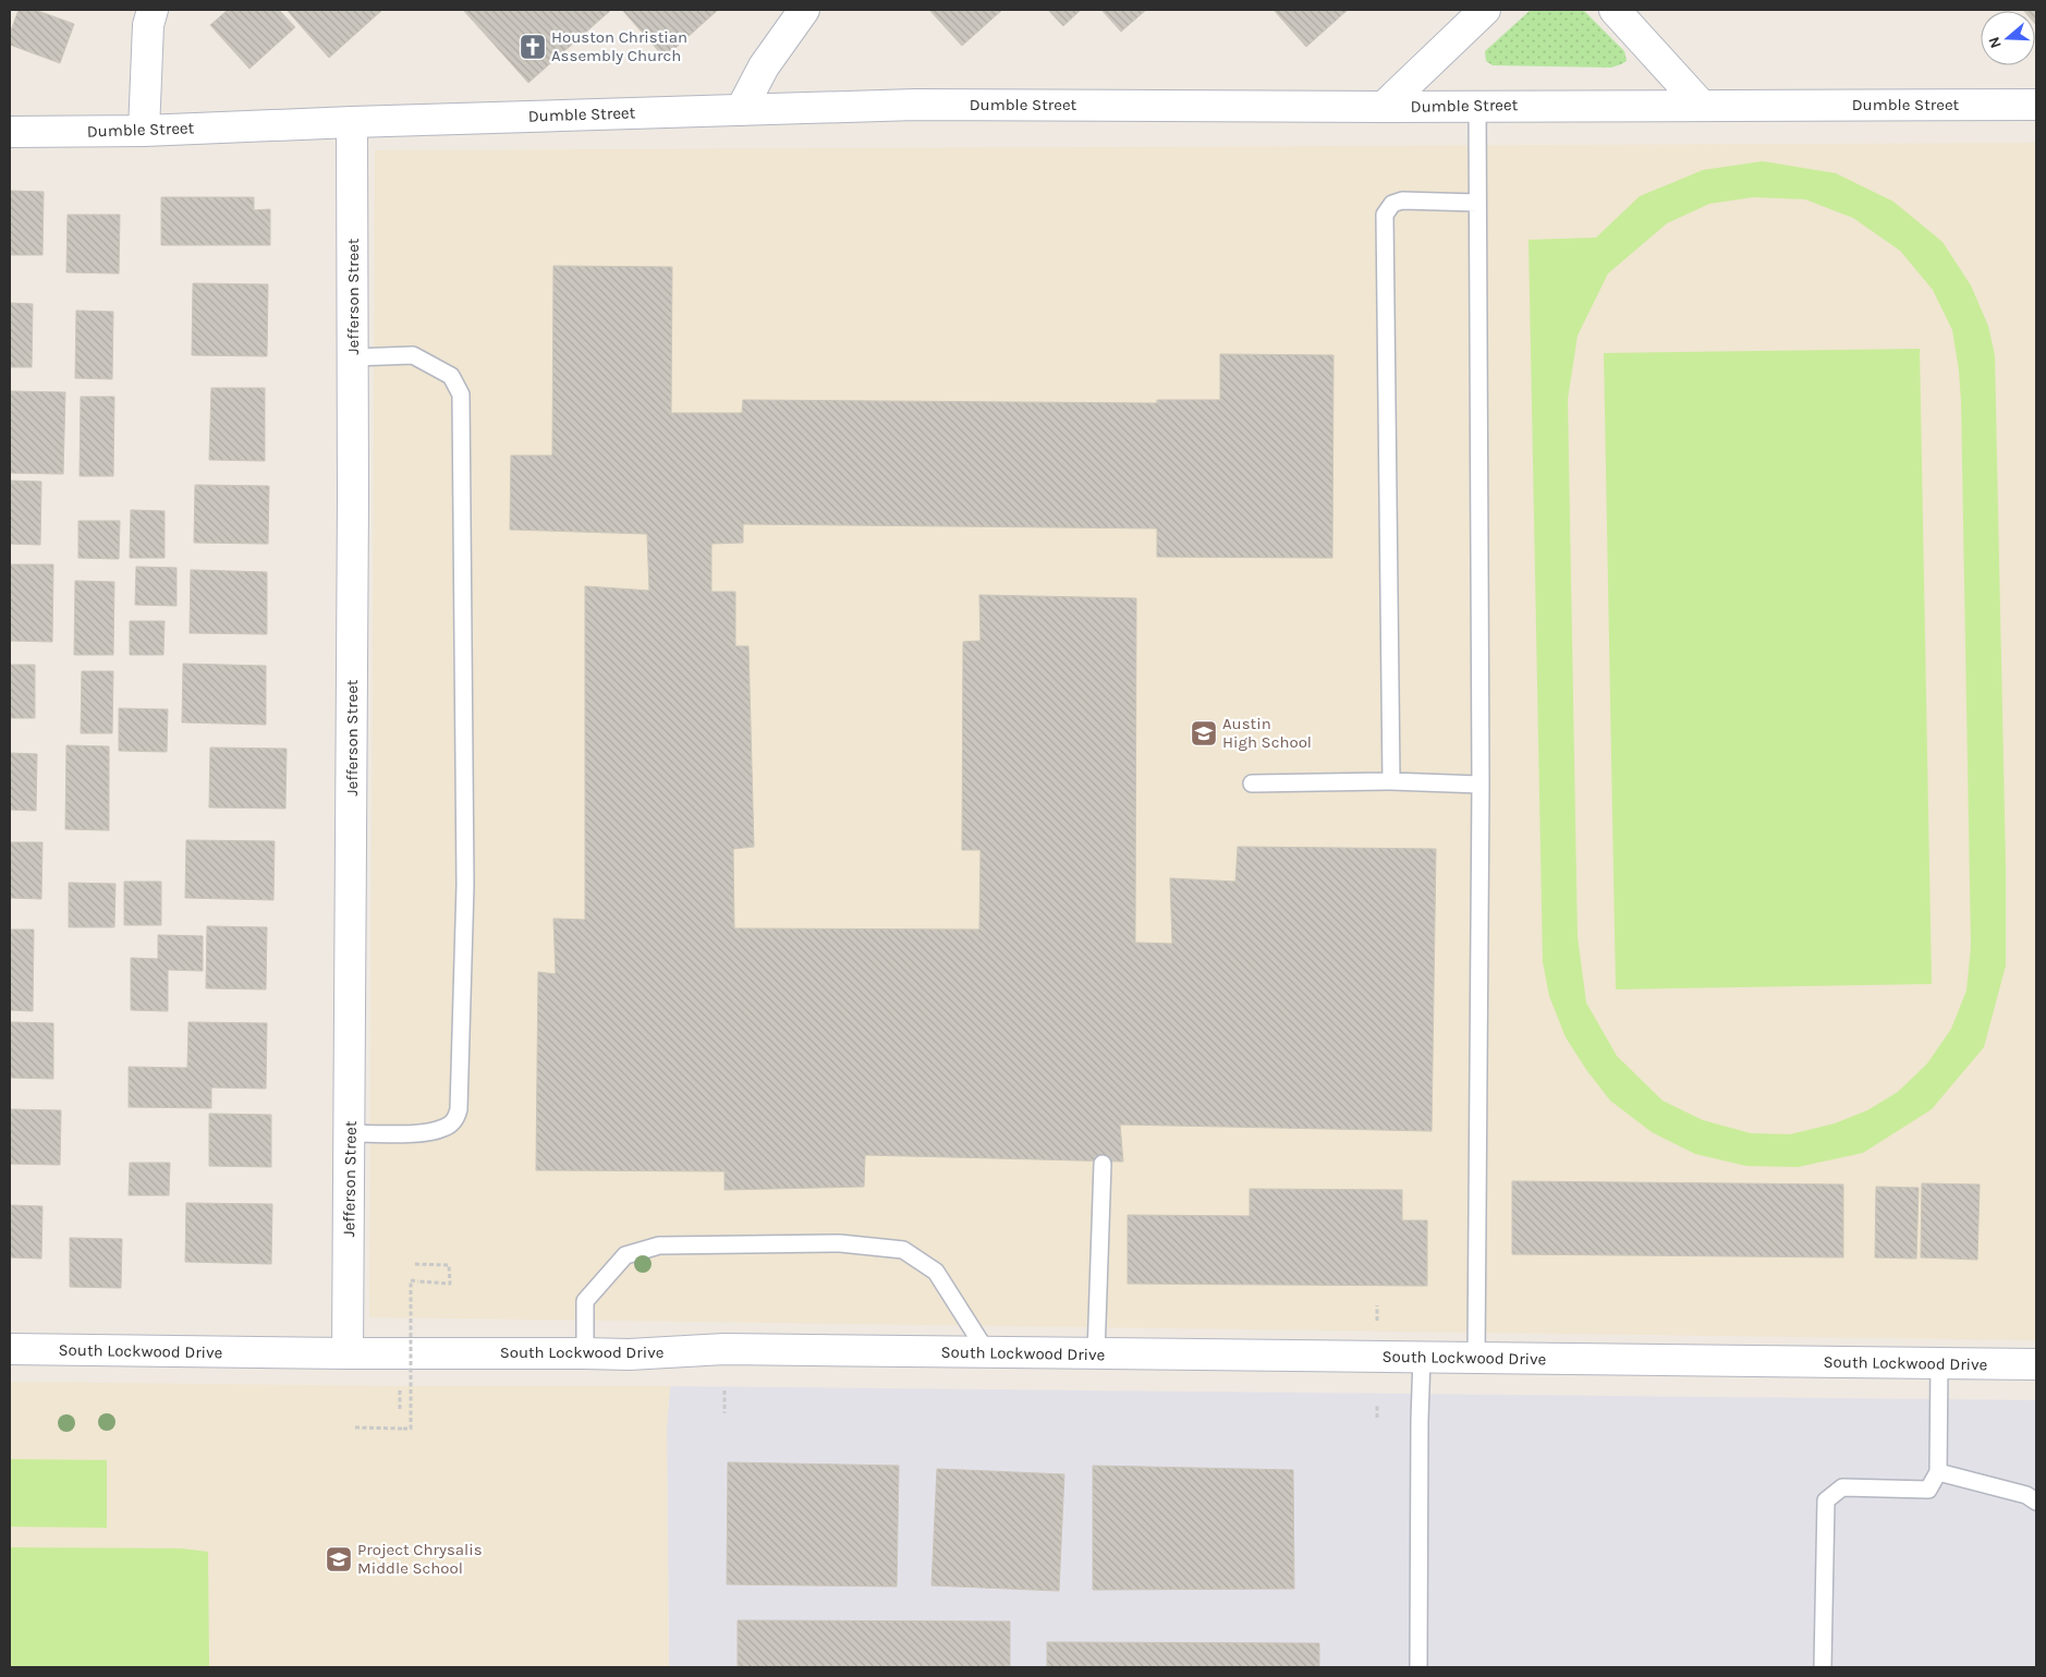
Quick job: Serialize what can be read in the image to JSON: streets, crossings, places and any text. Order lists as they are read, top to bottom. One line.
{"streets":{"street":["Dumble Street","Jefferson Street","South Lockwood Drive"]},"crossings":[["Dumble Street","Jefferson Street"],["Jefferson Street","South Lockwood Drive"]],"places":{"church":["Houston Christian Assembly Church"],"school or university":["Austin High School","Project Chrysalis Middle School"]},"north":"left"}
